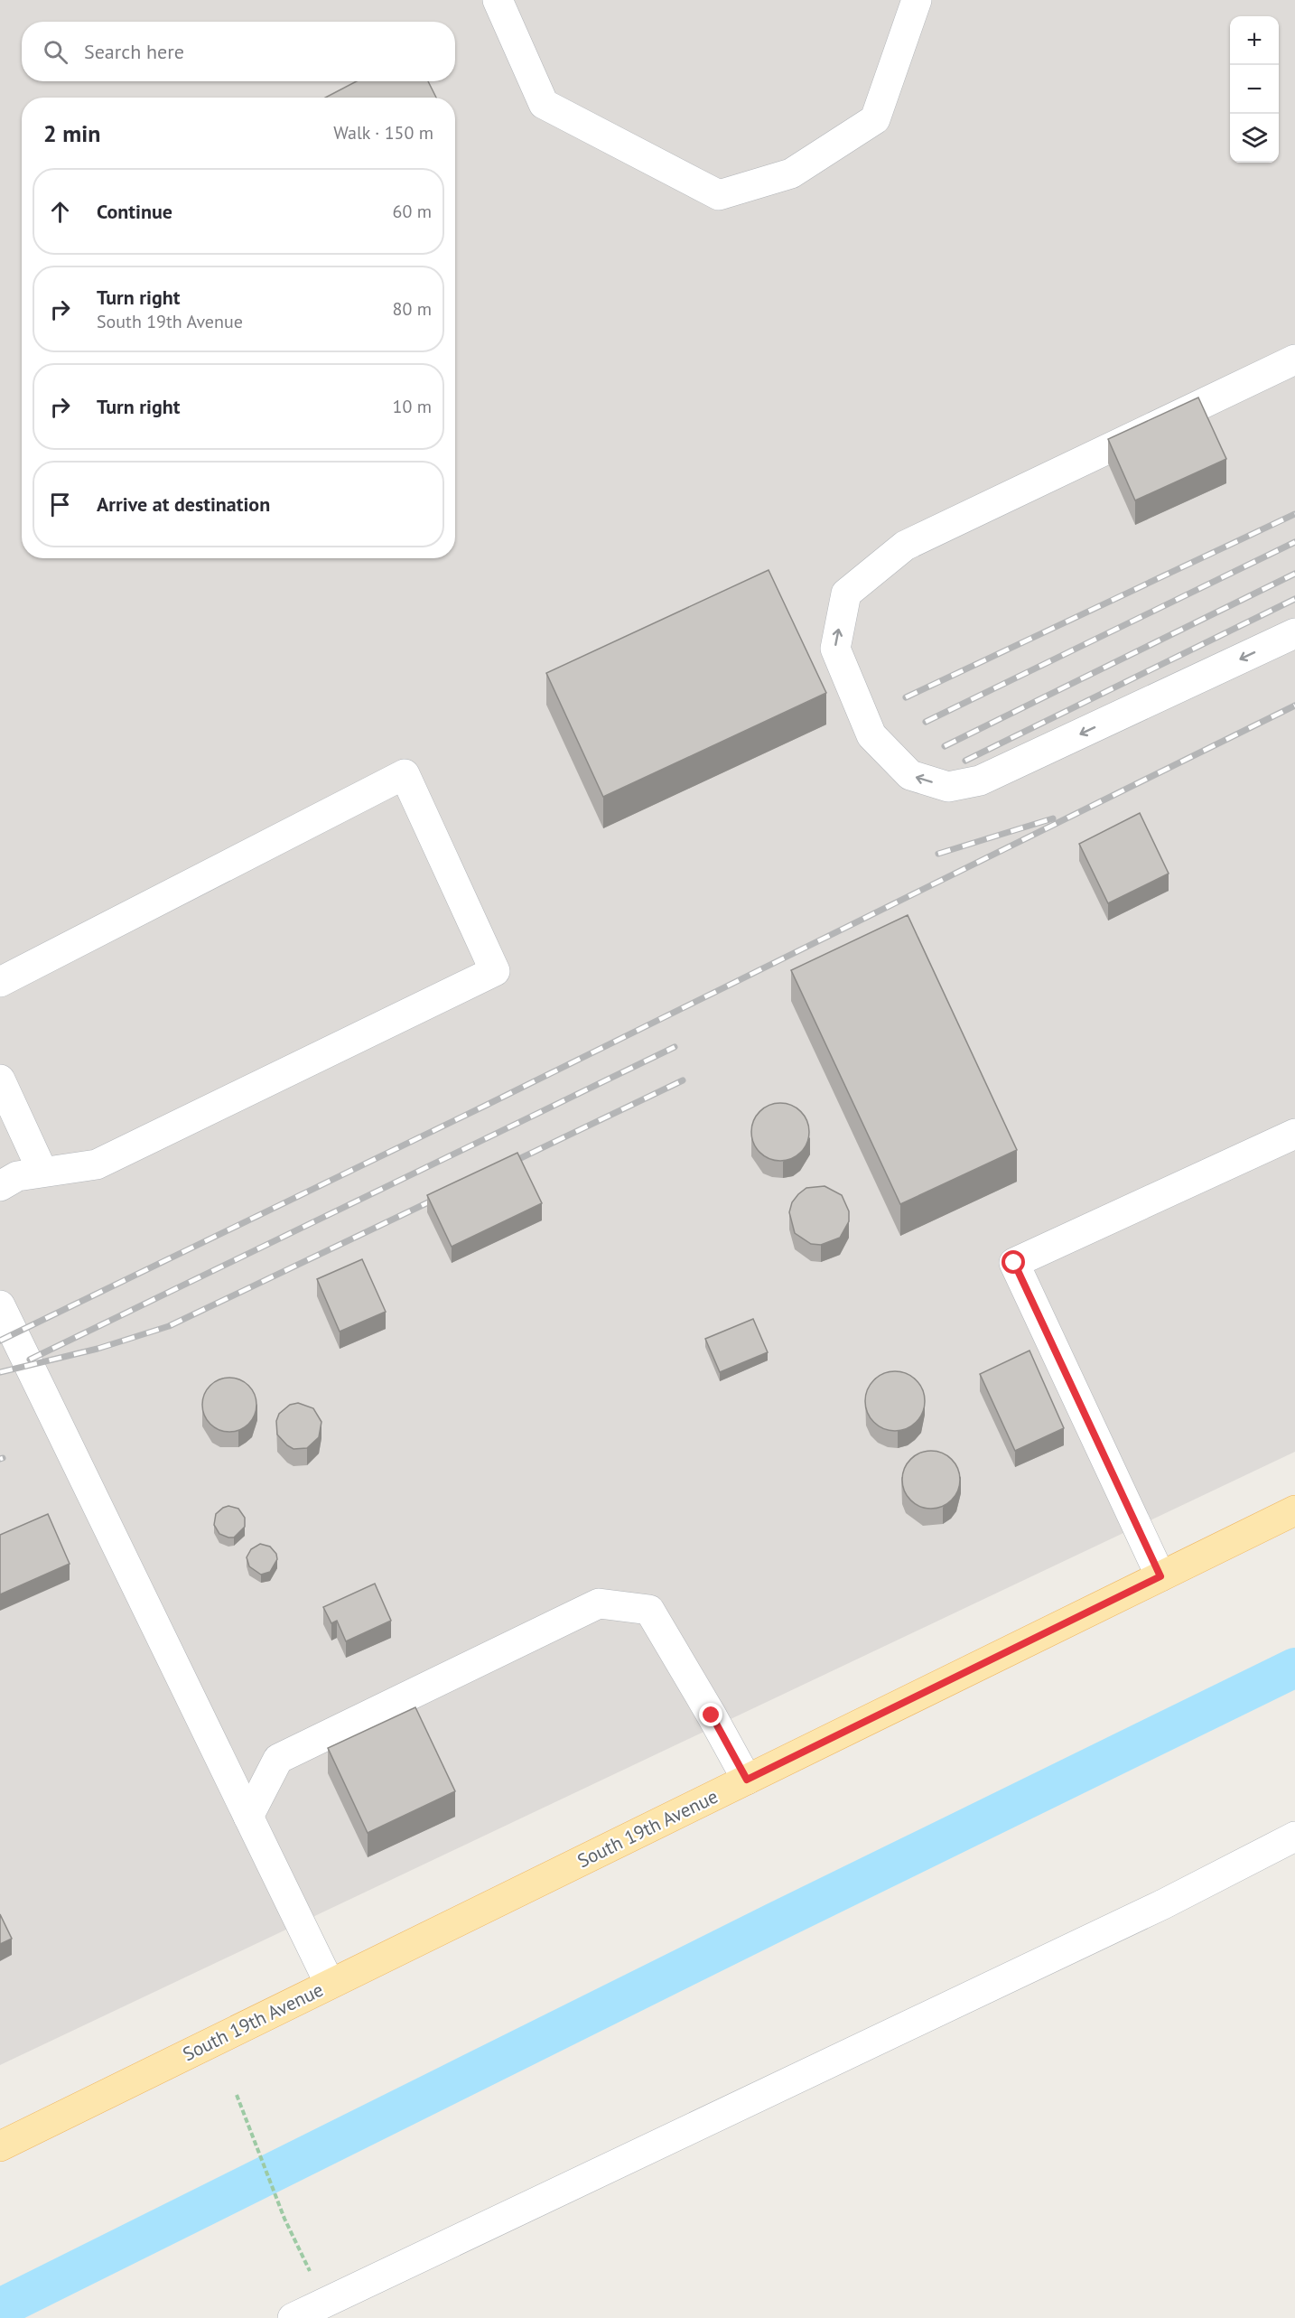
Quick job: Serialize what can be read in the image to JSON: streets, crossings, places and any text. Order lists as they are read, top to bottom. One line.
{"streets":{"main road":["South 19th Avenue"]},"page":{"map_buttons":["+","−"],"search":"Search here","heading":["2 min","Walk · 150 m"],"list":[["Continue","60 m"],["Turn right","South 19th Avenue","80 m"],["Turn right","10 m"],"Arrive at destination"]}}
